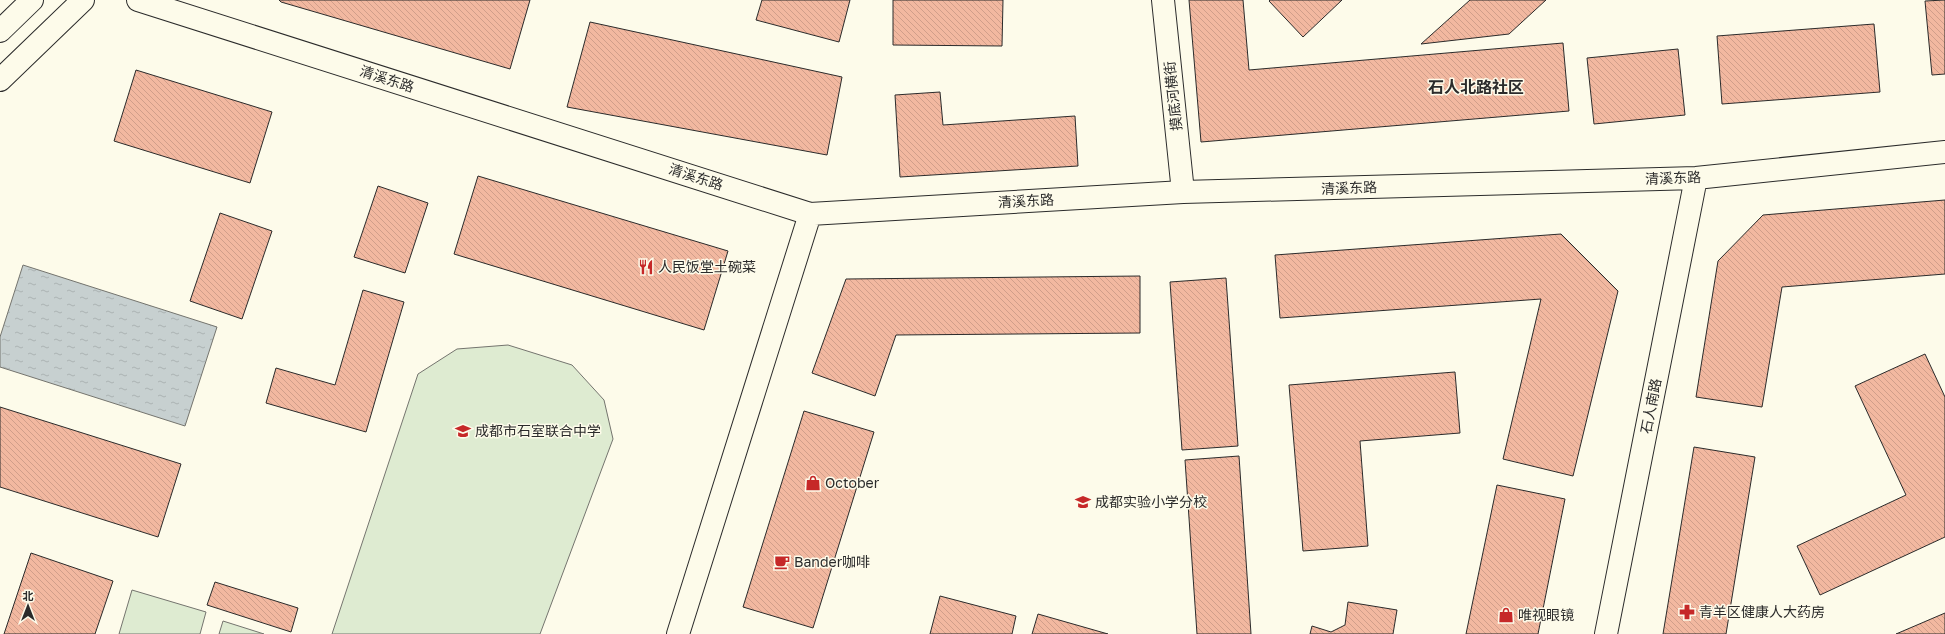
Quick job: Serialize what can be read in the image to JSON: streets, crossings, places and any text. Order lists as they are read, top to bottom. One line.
{"streets":{"main road":["清溪东路","摸底河横街","石人南路"]},"crossings":[["清溪东路","摸底河横街"],["清溪东路","石人南路"]],"districts":["石人北路社区"],"places":{"restaurant":["人民饭堂土碗菜"],"school or university":["成都市石室联合中学","成都实验小学分校"],"shop":["October","唯视眼镜"],"cafe":["Bander咖啡"],"pharmacy":["青羊区健康人大药房"]},"north":"top"}
